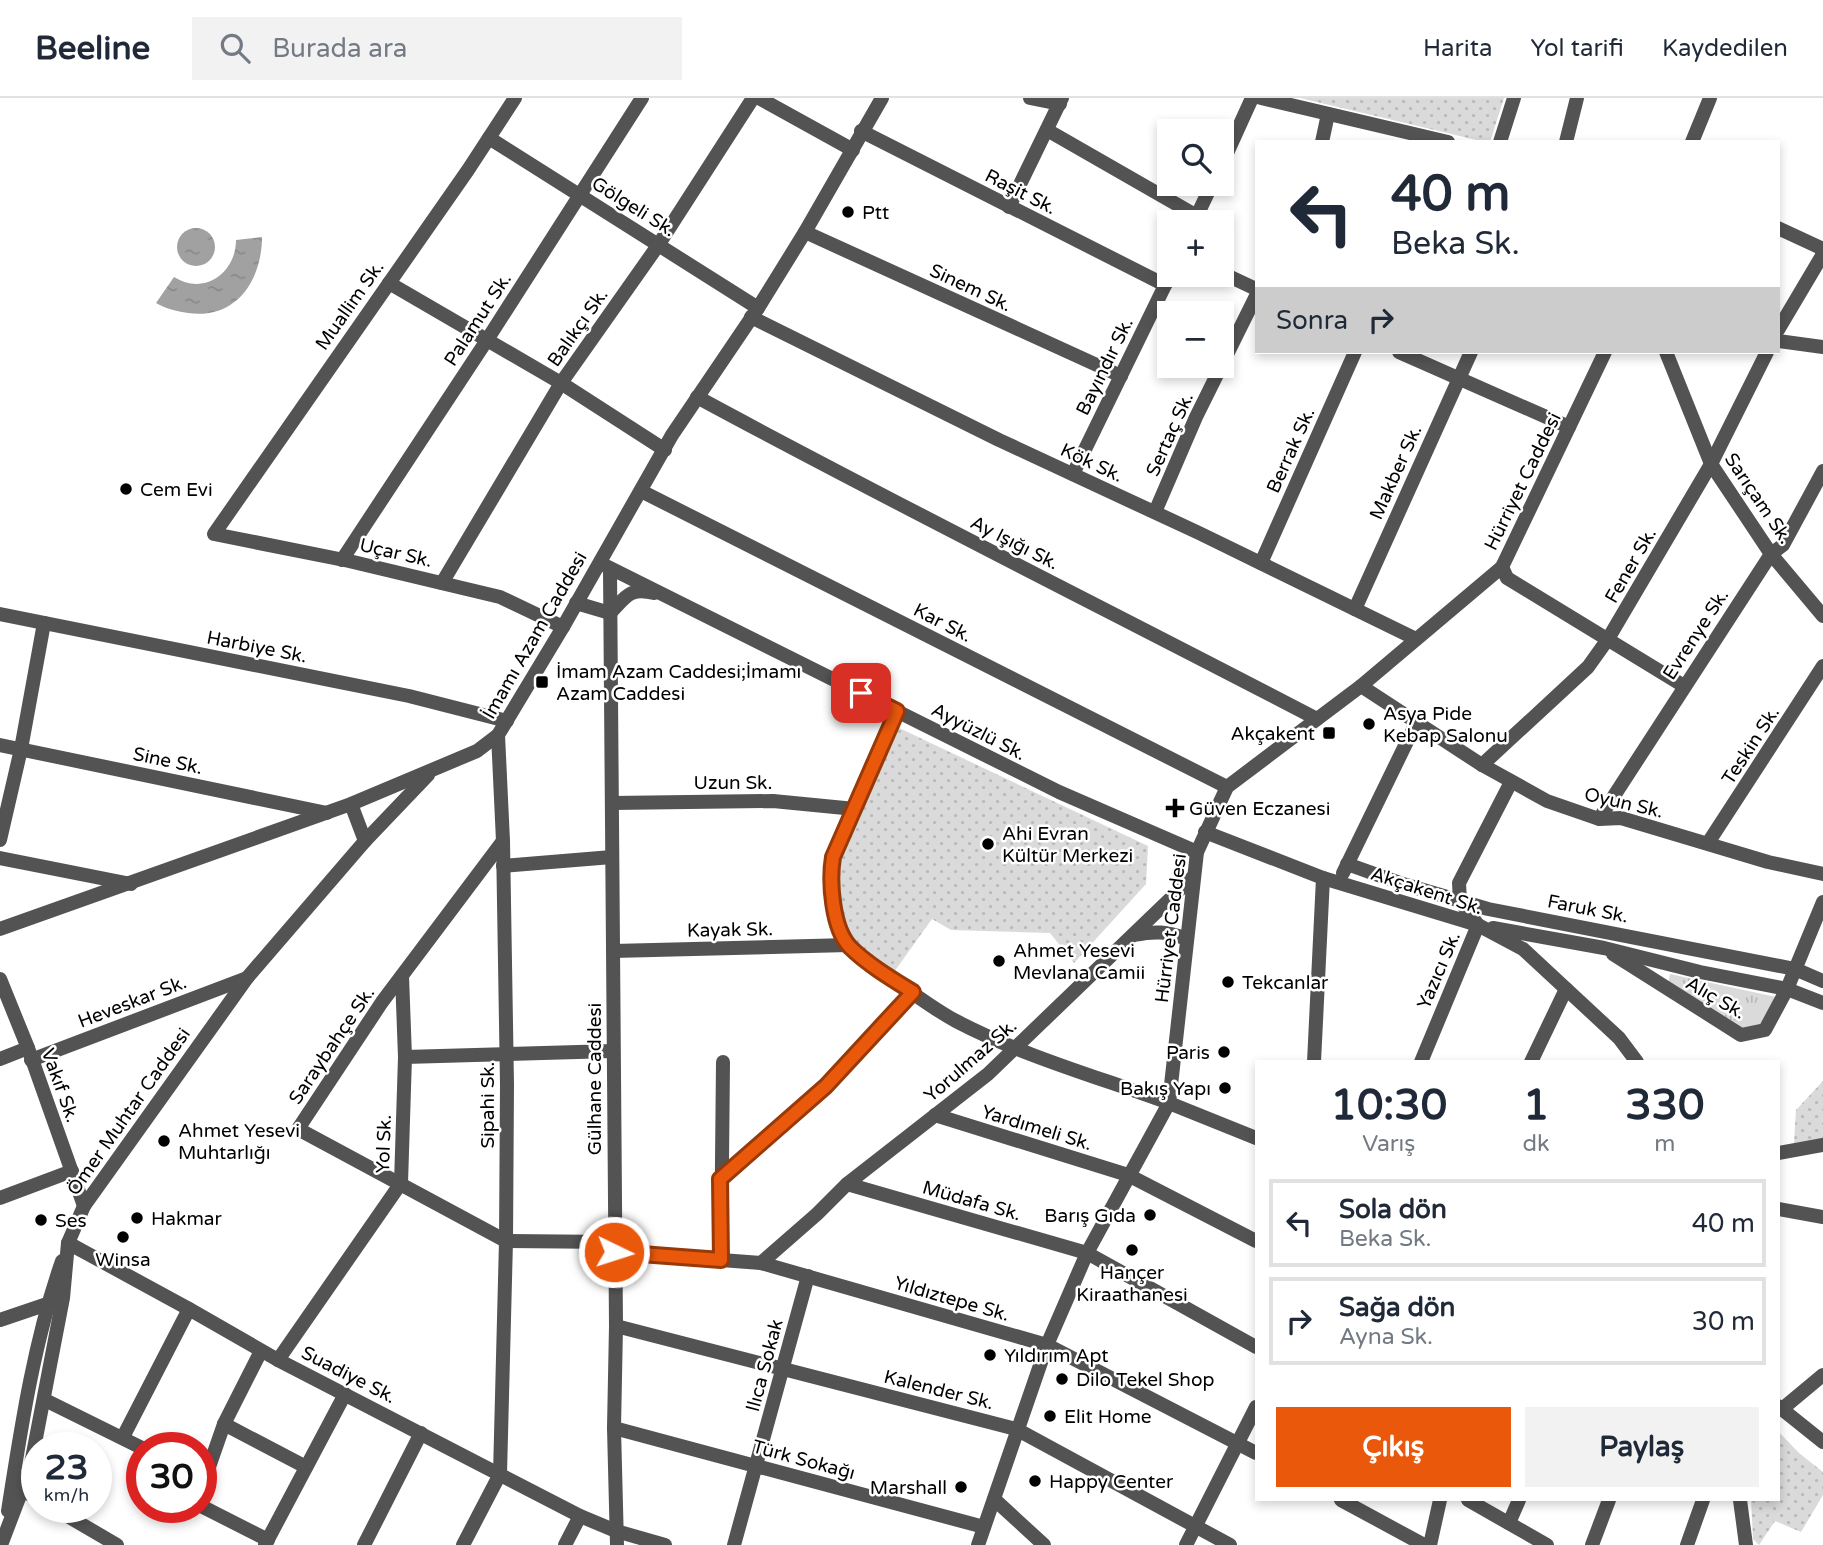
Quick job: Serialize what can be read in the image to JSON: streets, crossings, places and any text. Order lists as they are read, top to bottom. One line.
{"streets":{"street":["Raşit Sk.","Gölgeli Sk.","Sinem Sk.","Muallim Sk.","Palamut Sk.","Balıkçı Sk.","Bayındır Sk.","Sertaç Sk.","Berrak Sk.","Kök Sk.","Makber Sk.","Hürriyet Caddesi","Sarıçam Sk.","Ay Işığı Sk.","Uçar Sk.","Fener Sk.","Kar Sk.","Evrenye Sk.","İmamı Azam Caddesi","Harbiye Sk.","Ayyüzlü Sk.","Teskin Sk.","Sine Sk.","Uzun Sk.","Oyun Sk.","Akçakent Sk.","Faruk Sk.","Kayak Sk.","Yazıcı Sk.","Alıç Sk.","Heveskar Sk.","Saraybahçe Sk.","Yorulmaz Sk.","Gülhane Caddesi","Vakıf Sk.","Sipahi Sk.","Ömer Muhtar Caddesi","Yardımeli Sk.","Yol Sk.","Müdafa Sk.","Yıldıztepe Sk.","llıca Sokak","Suadiye Sk.","Kalender Sk.","Türk Sokağı"]},"crossings":[["Raşit Sk.","İmamı Azam Caddesi"],["Gölgeli Sk.","Muallim Sk."],["Gölgeli Sk.","Palamut Sk."],["Gölgeli Sk.","Balıkçı Sk."],["Gölgeli Sk.","Kök Sk."],["Gölgeli Sk.","İmamı Azam Caddesi"],["Sinem Sk.","Bayındır Sk."],["Sinem Sk.","İmamı Azam Caddesi"],["Muallim Sk.","Uçar Sk."],["Palamut Sk.","Uçar Sk."],["Balıkçı Sk.","Uçar Sk."],["Bayındır Sk.","Kök Sk."],["Sertaç Sk.","Kök Sk."],["Berrak Sk.","Kök Sk."],["Kök Sk.","Makber Sk."],["Kök Sk.","Hürriyet Caddesi"],["Kök Sk.","İmamı Azam Caddesi"],["Hürriyet Caddesi","Ay Işığı Sk."],["Hürriyet Caddesi","Kar Sk."],["Hürriyet Caddesi","Ayyüzlü Sk."],["Hürriyet Caddesi","Oyun Sk."],["Hürriyet Caddesi","Akçakent Sk."],["Hürriyet Caddesi","Yorulmaz Sk."],["Hürriyet Caddesi","Yardımeli Sk."],["Hürriyet Caddesi","Müdafa Sk."],["Hürriyet Caddesi","Yıldıztepe Sk."],["Hürriyet Caddesi","Kalender Sk."],["Hürriyet Caddesi","Türk Sokağı"],["Sarıçam Sk.","Fener Sk."],["Sarıçam Sk.","Evrenye Sk."],["Ay Işığı Sk.","İmamı Azam Caddesi"],["Uçar Sk.","İmamı Azam Caddesi"],["Fener Sk.","Oyun Sk."],["Kar Sk.","İmamı Azam Caddesi"],["Evrenye Sk.","Oyun Sk."],["İmamı Azam Caddesi","Harbiye Sk."],["İmamı Azam Caddesi","Ayyüzlü Sk."],["İmamı Azam Caddesi","Sine Sk."],["İmamı Azam Caddesi","Gülhane Caddesi"],["İmamı Azam Caddesi","Sipahi Sk."],["İmamı Azam Caddesi","Ömer Muhtar Caddesi"],["Ayyüzlü Sk.","Gülhane Caddesi"],["Teskin Sk.","Oyun Sk."],["Uzun Sk.","Gülhane Caddesi"],["Akçakent Sk.","Yazıcı Sk."],["Faruk Sk.","Yazıcı Sk."],["Faruk Sk.","Alıç Sk."],["Kayak Sk.","Gülhane Caddesi"],["Heveskar Sk.","Vakıf Sk."],["Heveskar Sk.","Ömer Muhtar Caddesi"],["Saraybahçe Sk.","Gülhane Caddesi"],["Saraybahçe Sk.","Sipahi Sk."],["Saraybahçe Sk.","Yol Sk."],["Saraybahçe Sk.","Yıldıztepe Sk."],["Yorulmaz Sk.","Yardımeli Sk."],["Yorulmaz Sk.","Müdafa Sk."],["Yorulmaz Sk.","Yıldıztepe Sk."],["Gülhane Caddesi","Yıldıztepe Sk."],["Gülhane Caddesi","Suadiye Sk."],["Gülhane Caddesi","Kalender Sk."],["Gülhane Caddesi","Türk Sokağı"],["Vakıf Sk.","Ömer Muhtar Caddesi"],["Sipahi Sk.","Suadiye Sk."],["Ömer Muhtar Caddesi","Suadiye Sk."],["Yol Sk.","Suadiye Sk."],["Yıldıztepe Sk.","llıca Sokak"],["llıca Sokak","Kalender Sk."],["llıca Sokak","Türk Sokağı"]],"places":{"other":["Ptt","Cem Evi","Asya Pide Kebap Salonu","Ahi Evran Kültür Merkezi","Ahmet Yesevi Mevlana Camii","Tekcanlar","Paris","Bakış Yapı","Ahmet Yesevi Muhtarlığı","Barış Gıda","Hakmar","Ses","Winsa","Hançer Kiraathanesi","Yıldırım Apt","Dilo Tekel Shop","Elit Home","Happy Center","Marshall"],"transit":["İmam Azam Caddesi;İmamı Azam Caddesi","Akçakent"],"health":["Güven Eczanesi"]},"page":{"header":"Beeline","search":"Burada ara","nav":["Harita","Yol tarifi","Kaydedilen"],"map_buttons":["+","−"],"turn":["40 m","Beka Sk."],"then":"Sonra","eta":["10:30","Varış","1","dk","330","m"],"list":[{"name":"Sola dön","note":"Beka Sk.","value":"40 m"},{"name":"Sağa dön","note":"Ayna Sk.","value":"30 m"}],"buttons":["Çıkış","Paylaş"],"speed":"23 km/h","limit":"30"}}
